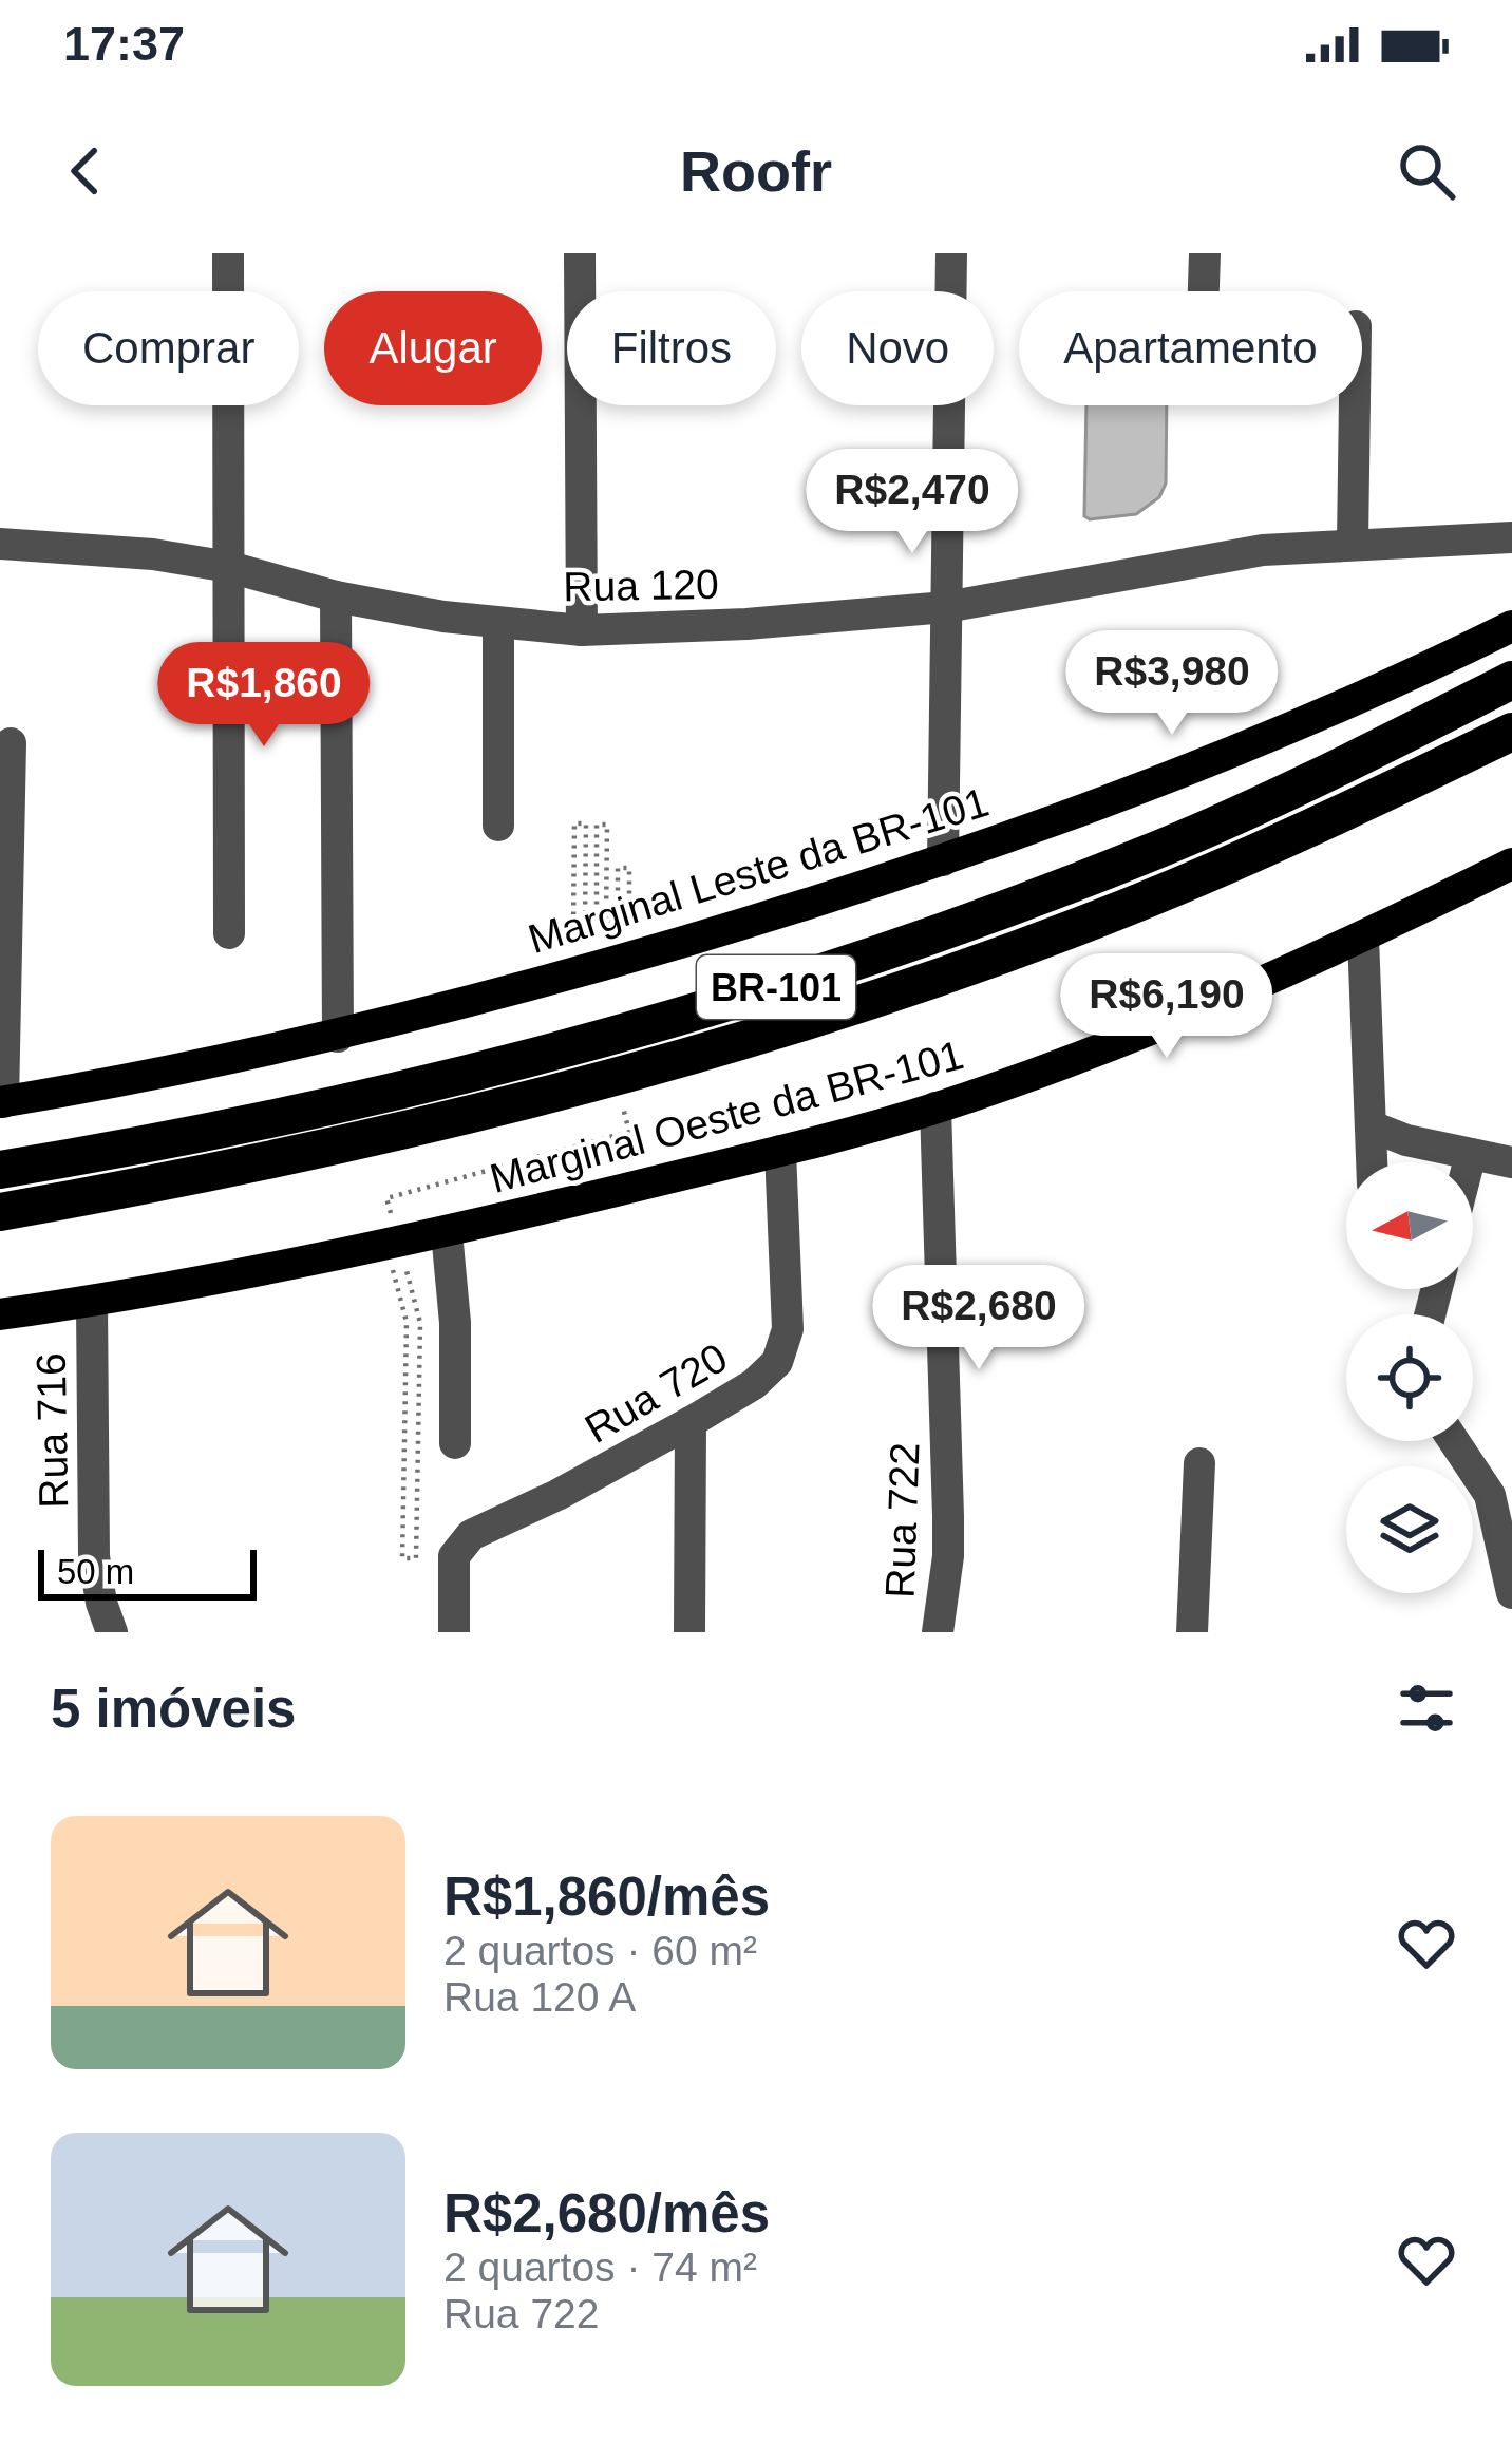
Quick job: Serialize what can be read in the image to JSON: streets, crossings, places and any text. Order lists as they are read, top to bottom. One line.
{"streets":{"highway":["BR-101"],"main road":["Marginal Leste da BR-101","Marginal Oeste da BR-101"],"street":["Rua 120","Rua 720","Rua 716","Rua 722"]},"crossings":[["Marginal Oeste da BR-101","Rua 720"],["Marginal Oeste da BR-101","Rua 716"],["Marginal Oeste da BR-101","Rua 722"]],"scale_bar":"50 m","north":"left","page":{"status":"17:37","header":"Roofr","chip":["Comprar","Alugar","Filtros","Novo","Apartamento"],"price":["R$2,470","R$3,980","R$1,860","R$6,190","R$2,680"],"scale":"50 m","heading":"5 imóveis","list":[{"name":"R$1,860/mês","note":"2 quartos · 60 m² · Rua 120 A"},{"name":"R$2,680/mês","note":"2 quartos · 74 m² · Rua 722"}]}}
